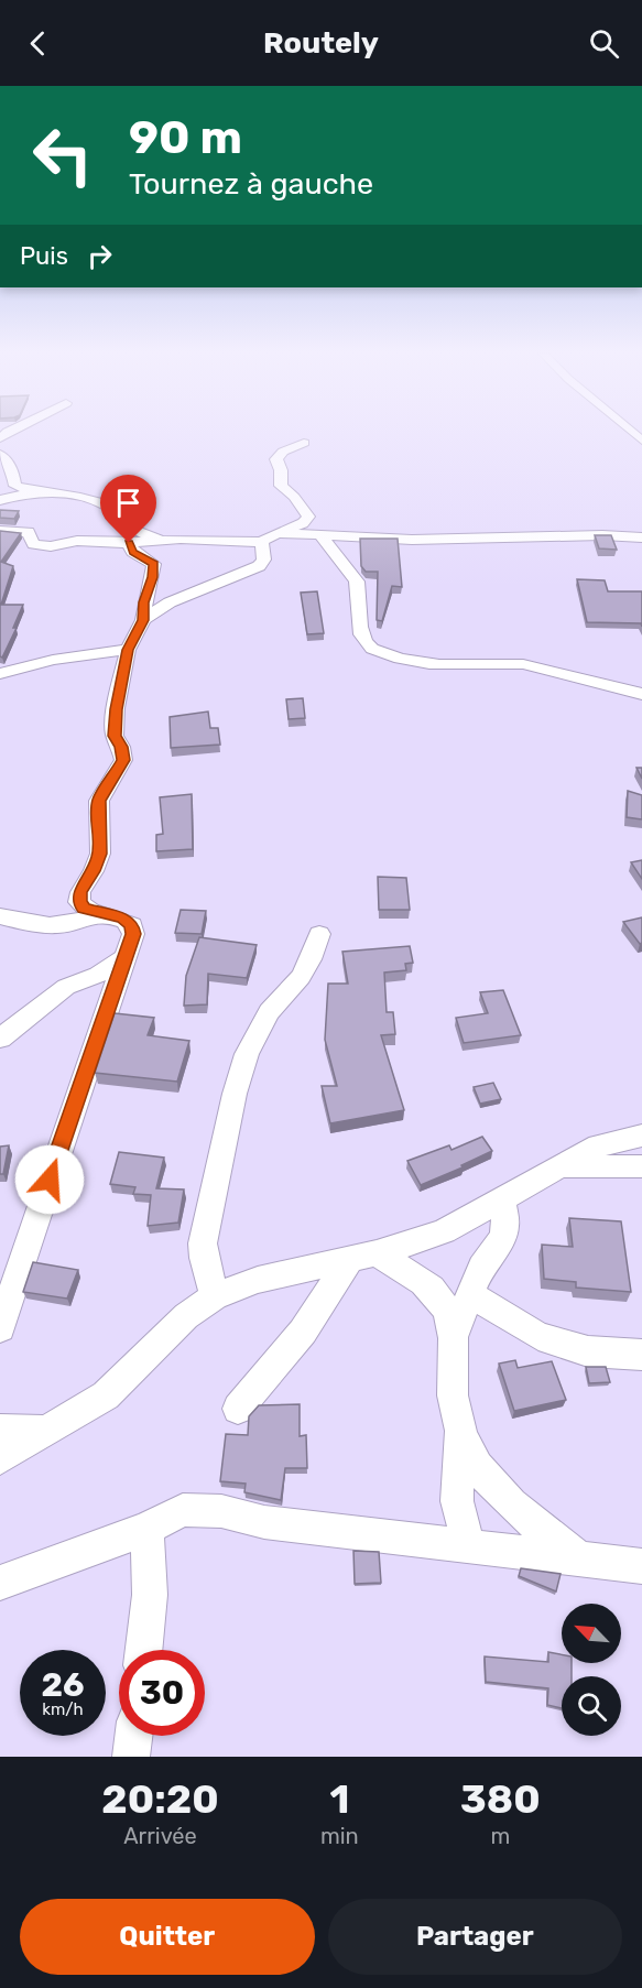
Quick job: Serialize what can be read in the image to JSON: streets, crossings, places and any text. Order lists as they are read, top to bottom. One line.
{"north":"top left","page":{"header":"Routely","turn":["90 m","Tournez à gauche"],"then":"Puis","speed":"26 km/h","limit":"30","eta":["20:20","Arrivée","1","min","380","m"],"buttons":["Quitter","Partager"]}}
